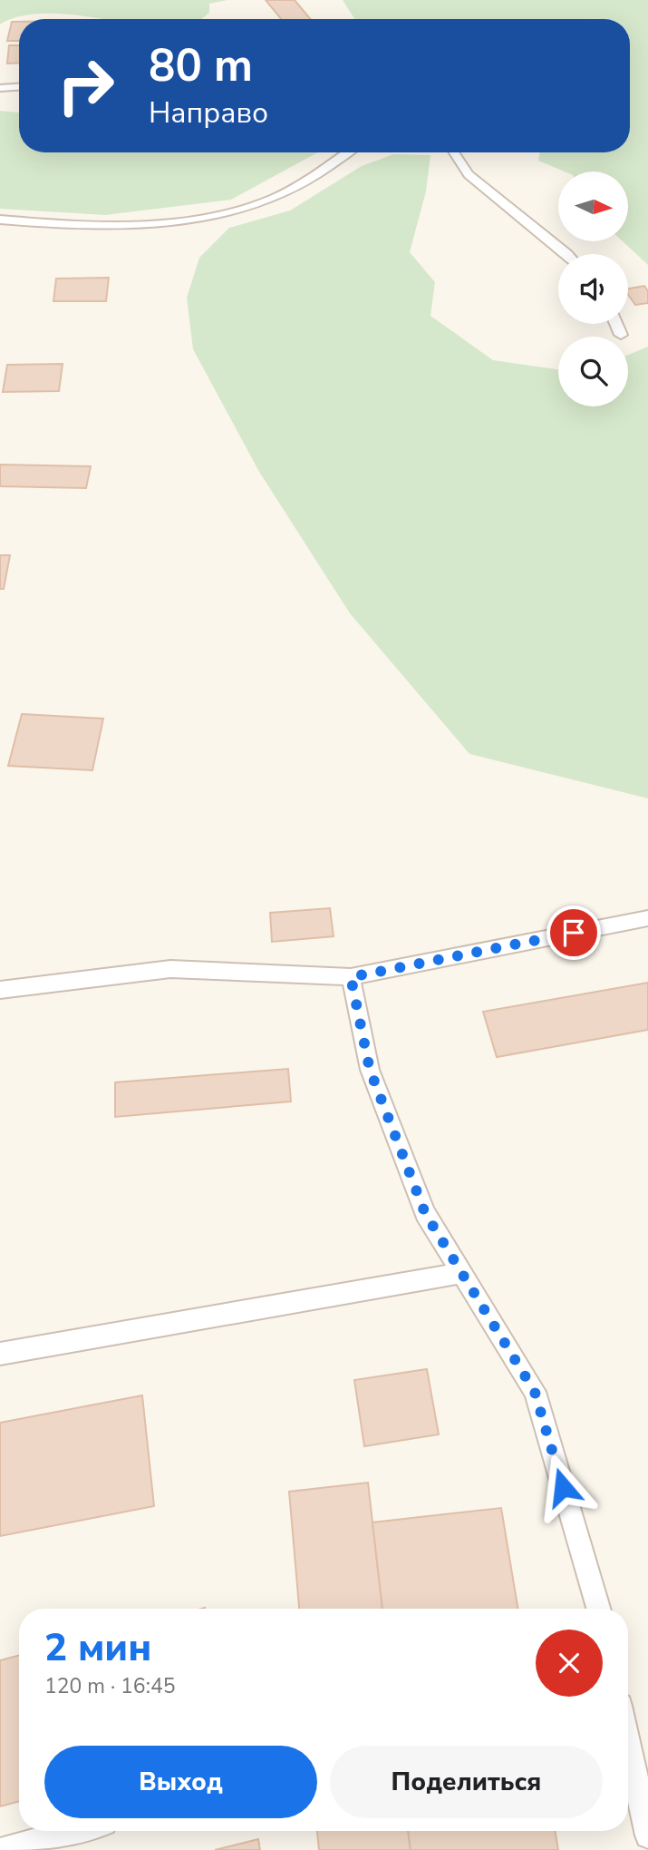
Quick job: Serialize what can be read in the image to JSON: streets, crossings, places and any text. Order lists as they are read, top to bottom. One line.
{"north":"right","page":{"turn":["80 m","Направо"],"heading":["2 мин","120 m · 16:45"],"buttons":["Выход","Поделиться"]}}
